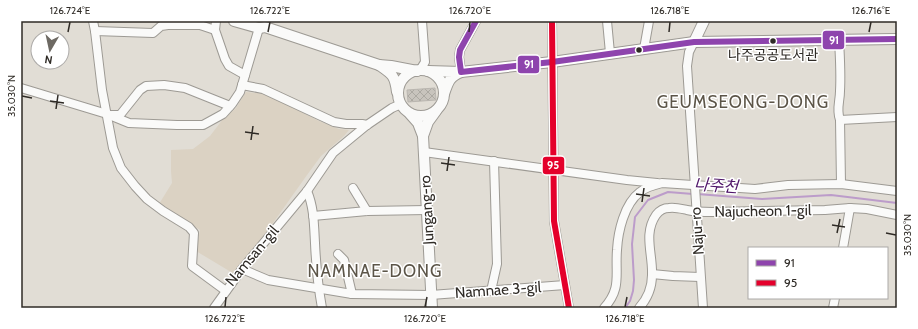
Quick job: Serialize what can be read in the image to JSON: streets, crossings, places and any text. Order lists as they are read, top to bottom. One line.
{"streets":{"street":["Jungang-ro","Najucheon 1-gil","Naju-ro","Namsan-gil","Namnae 3-gil"]},"crossings":[["Jungang-ro","Namnae 3-gil"],["Najucheon 1-gil","Naju-ro"],["Namsan-gil","Namnae 3-gil"]],"districts":["GEUMSEONG-DONG","NAMNAE-DONG"],"water":["나주천"],"places":["나주공공도서관"],"lines":["transit line 91","transit line 95"],"legend":["91","95"],"north":"bottom","coordinates":["126.724°E","126.722°E","126.720°E","126.718°E","126.716°E","35.030°N"]}
